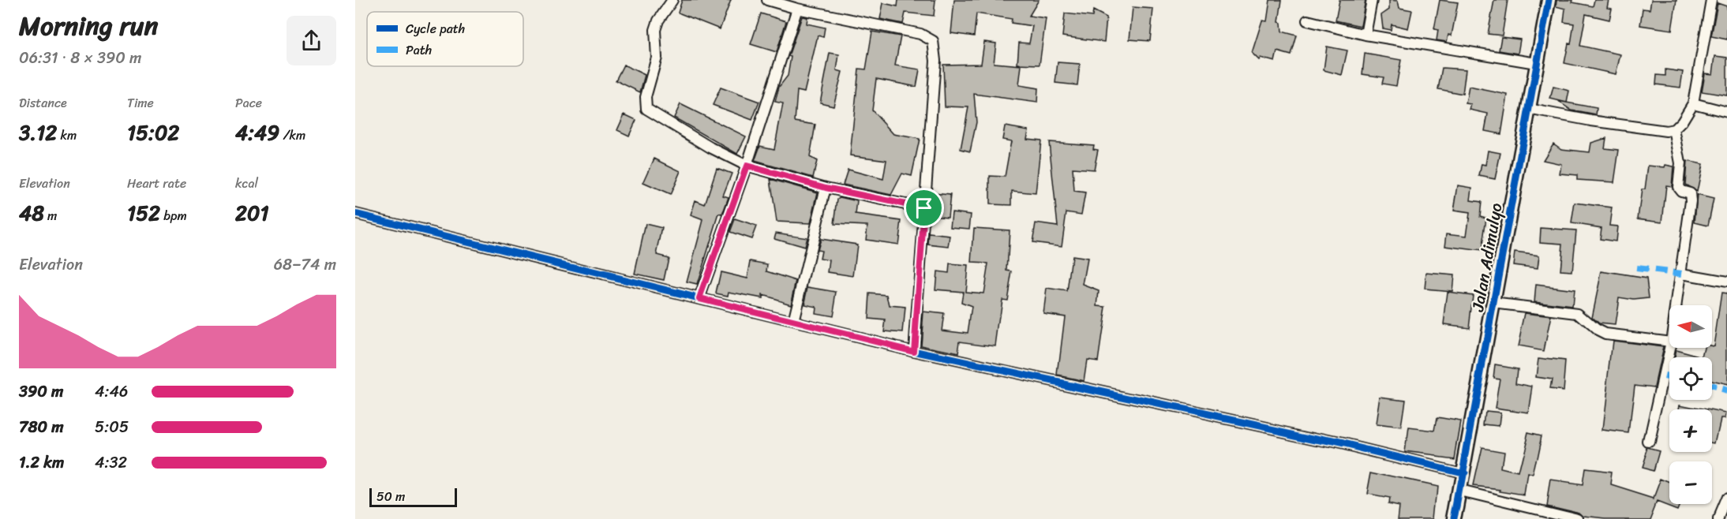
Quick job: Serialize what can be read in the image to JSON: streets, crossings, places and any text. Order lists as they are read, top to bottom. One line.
{"streets":{"street":["Jalan Adimulyo"]},"legend":["Cycle path","Path"],"scale_bar":"50 m","north":"left","page":{"heading":["Morning run","06:31 · 8 × 390 m"],"stats":[["Distance","3.12 km"],["Time","15:02"],["Pace","4:49 /km"],["Elevation","48 m"],["Heart rate","152 bpm"],["kcal","201"]],"chart":["Elevation","68–74 m"],"map_buttons":["+","−"],"list":[{"name":"390 m","note":"4:46"},{"name":"780 m","note":"5:05"},{"name":"1.2 km","note":"4:32"}],"scale":"50 m"}}
